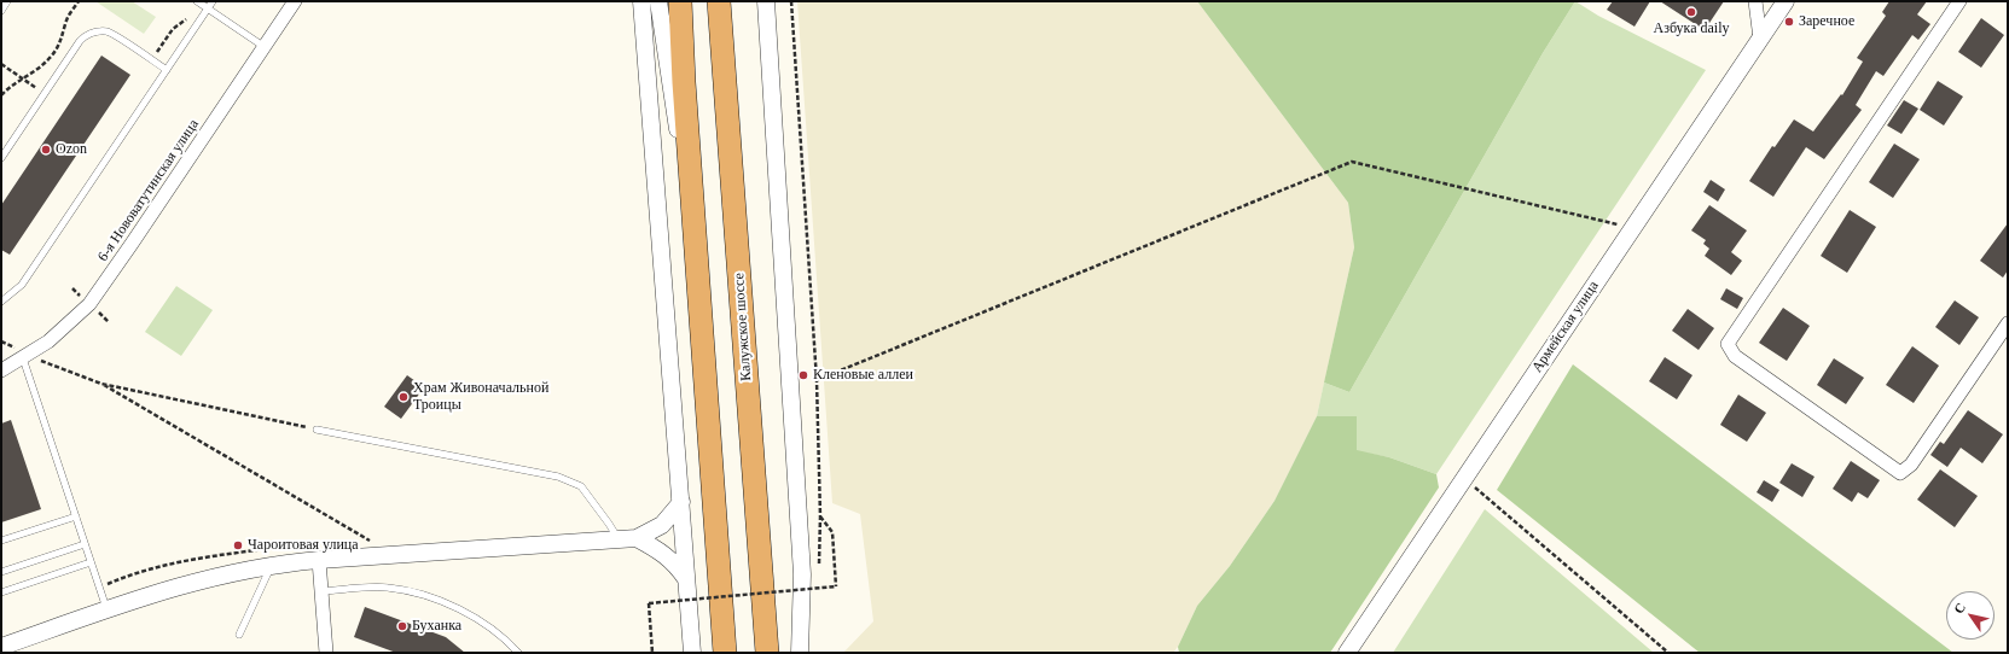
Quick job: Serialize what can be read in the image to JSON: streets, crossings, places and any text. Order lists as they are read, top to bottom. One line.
{"streets":{"highway":["Калужское шоссе"],"street":["6-я Нововатутинская улица","Армейская улица"]},"places":["Азбука daily","Заречное","Ozon","Кленовые аллеи","Храм Живоначальной Троицы","Чароитовая улица","Буханка"],"north":"top left"}
